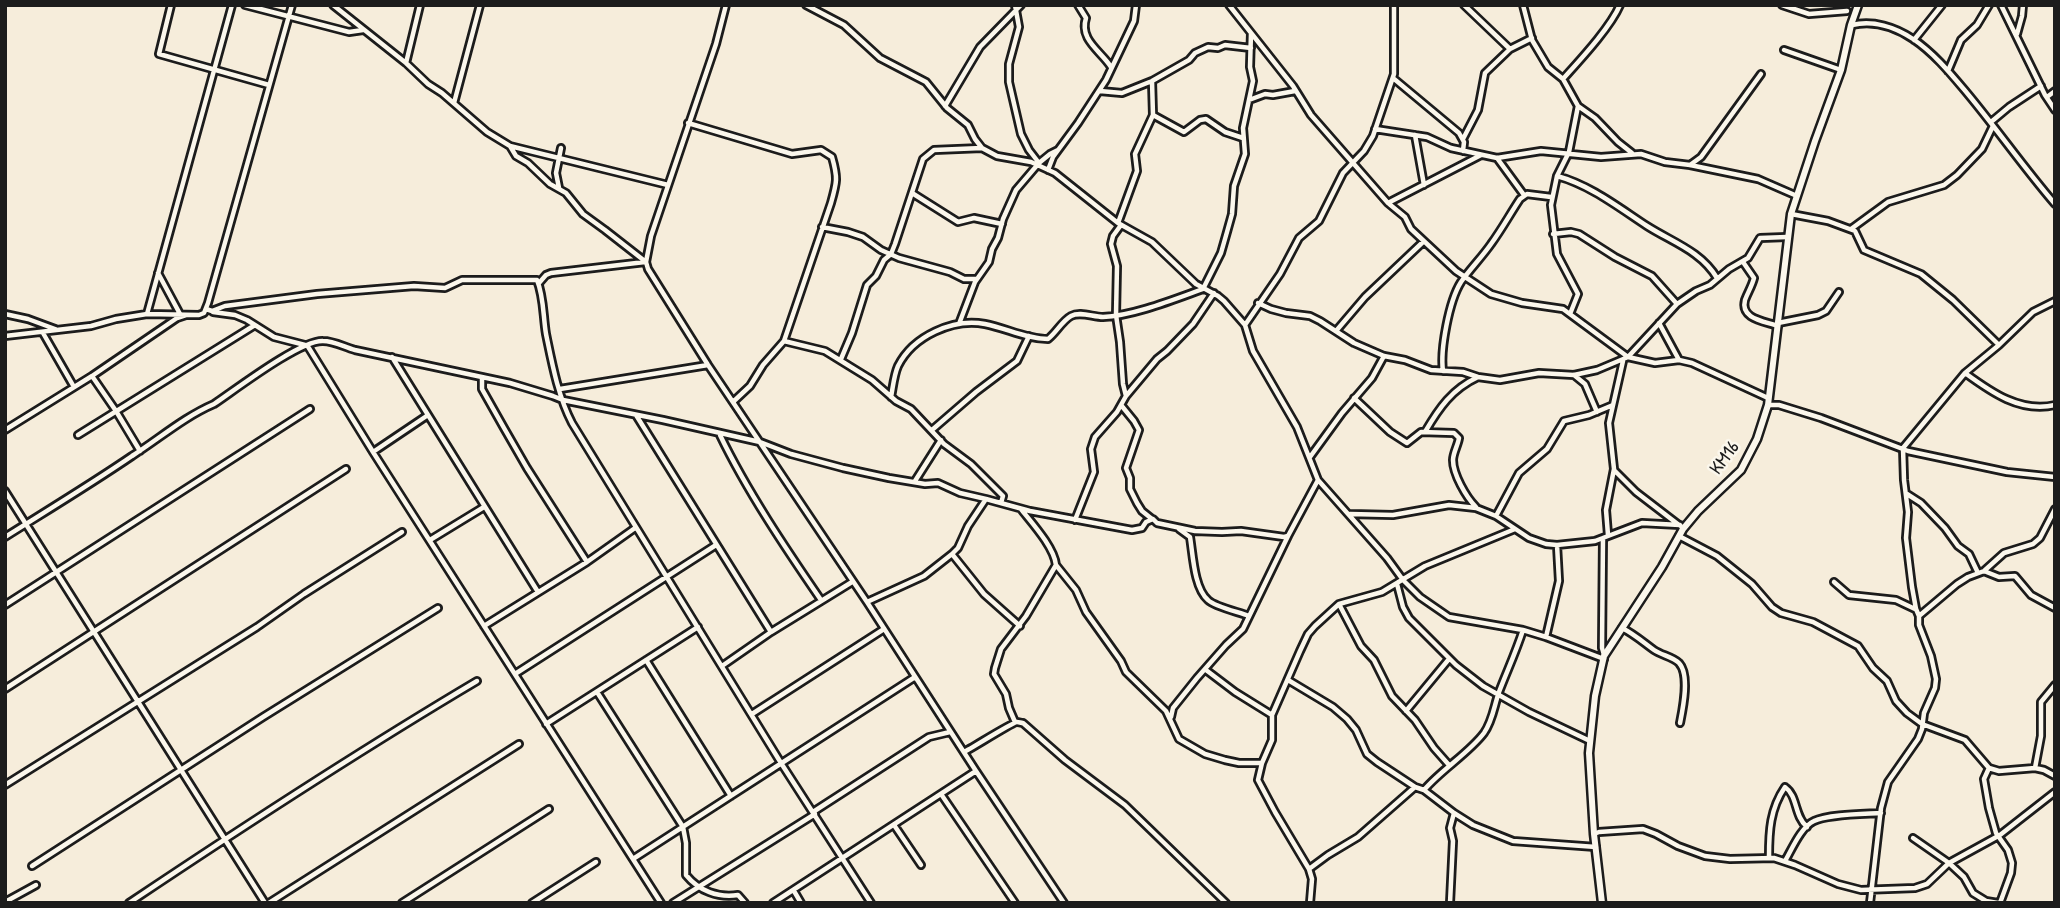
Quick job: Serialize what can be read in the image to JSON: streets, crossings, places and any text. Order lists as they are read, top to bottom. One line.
{"streets":{"street":["KM16"]}}
